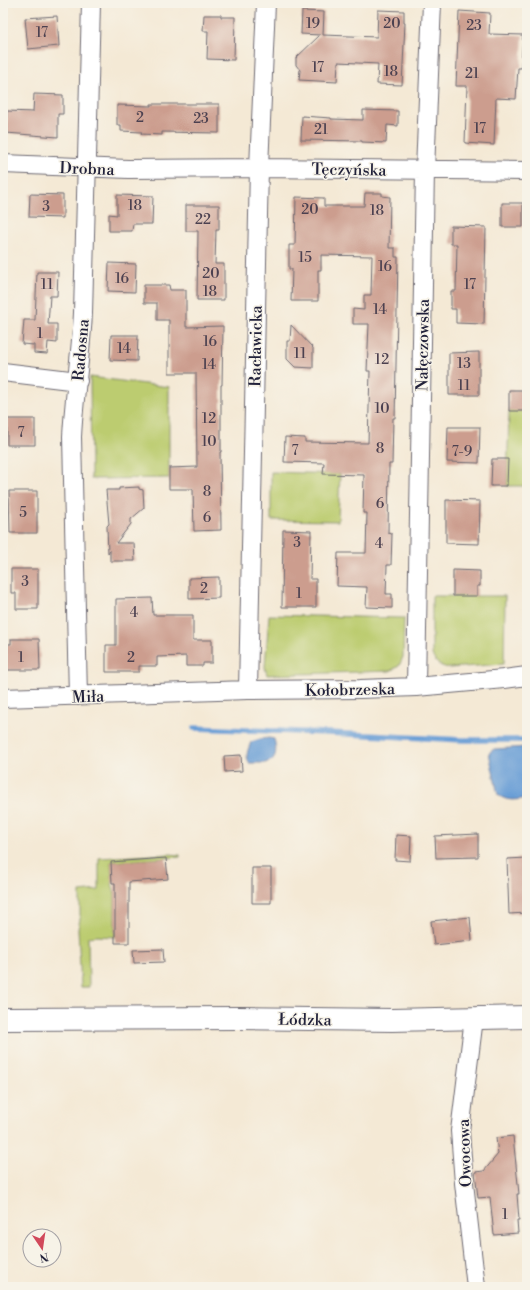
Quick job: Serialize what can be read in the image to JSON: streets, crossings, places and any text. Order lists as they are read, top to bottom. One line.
{"streets":{"main road":["Łódzka"],"street":["Drobna","Tęczyńska","Nałęczowska","Racławicka","Radosna","Kołobrzeska","Miła","Owocowa"]},"crossings":[["Drobna","Tęczyńska"],["Drobna","Radosna"],["Tęczyńska","Nałęczowska"],["Tęczyńska","Racławicka"],["Nałęczowska","Kołobrzeska"],["Racławicka","Kołobrzeska"],["Radosna","Miła"],["Kołobrzeska","Miła"],["Łódzka","Owocowa"]],"house_numbers":["19","20","23","17","17","18","21","2","23","17","21","18","3","20","18","22","15","16","20","16","11","17","18","14","1","16","14","11","12","13","14","11","10","12","7","10","8","7","7-9","8","6","5","6","3","4","3","2","1","4","1","2","1"],"north":"bottom"}
